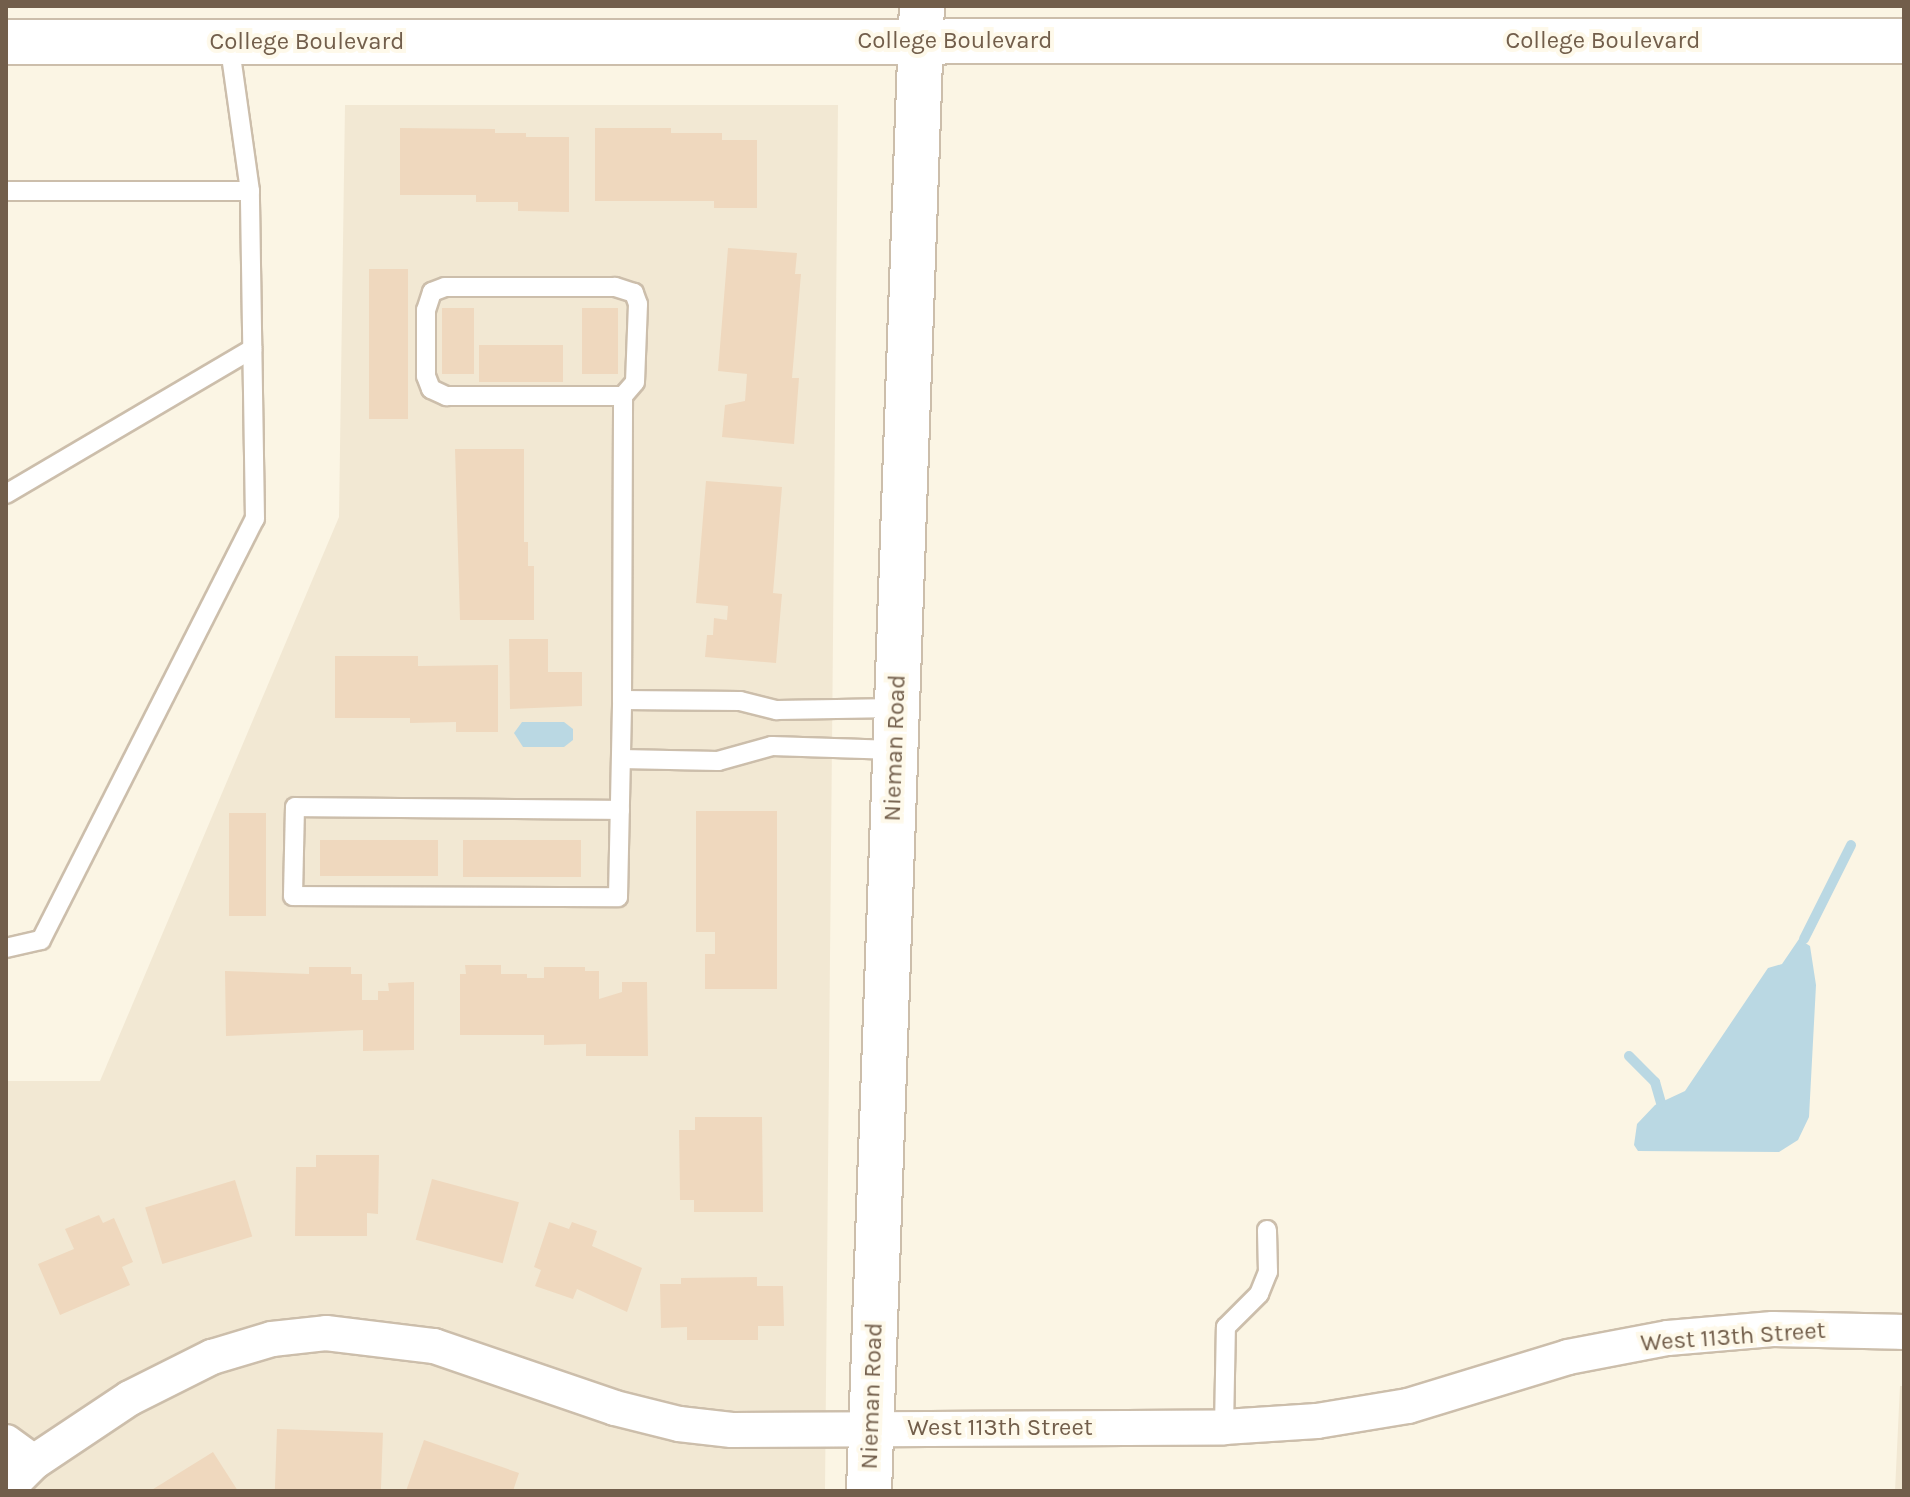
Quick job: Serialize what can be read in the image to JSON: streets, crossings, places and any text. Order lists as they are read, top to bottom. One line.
{"streets":{"main road":["College Boulevard","Nieman Road"],"street":["West 113th Street"]},"crossings":[["College Boulevard","Nieman Road"],["Nieman Road","West 113th Street"]]}
